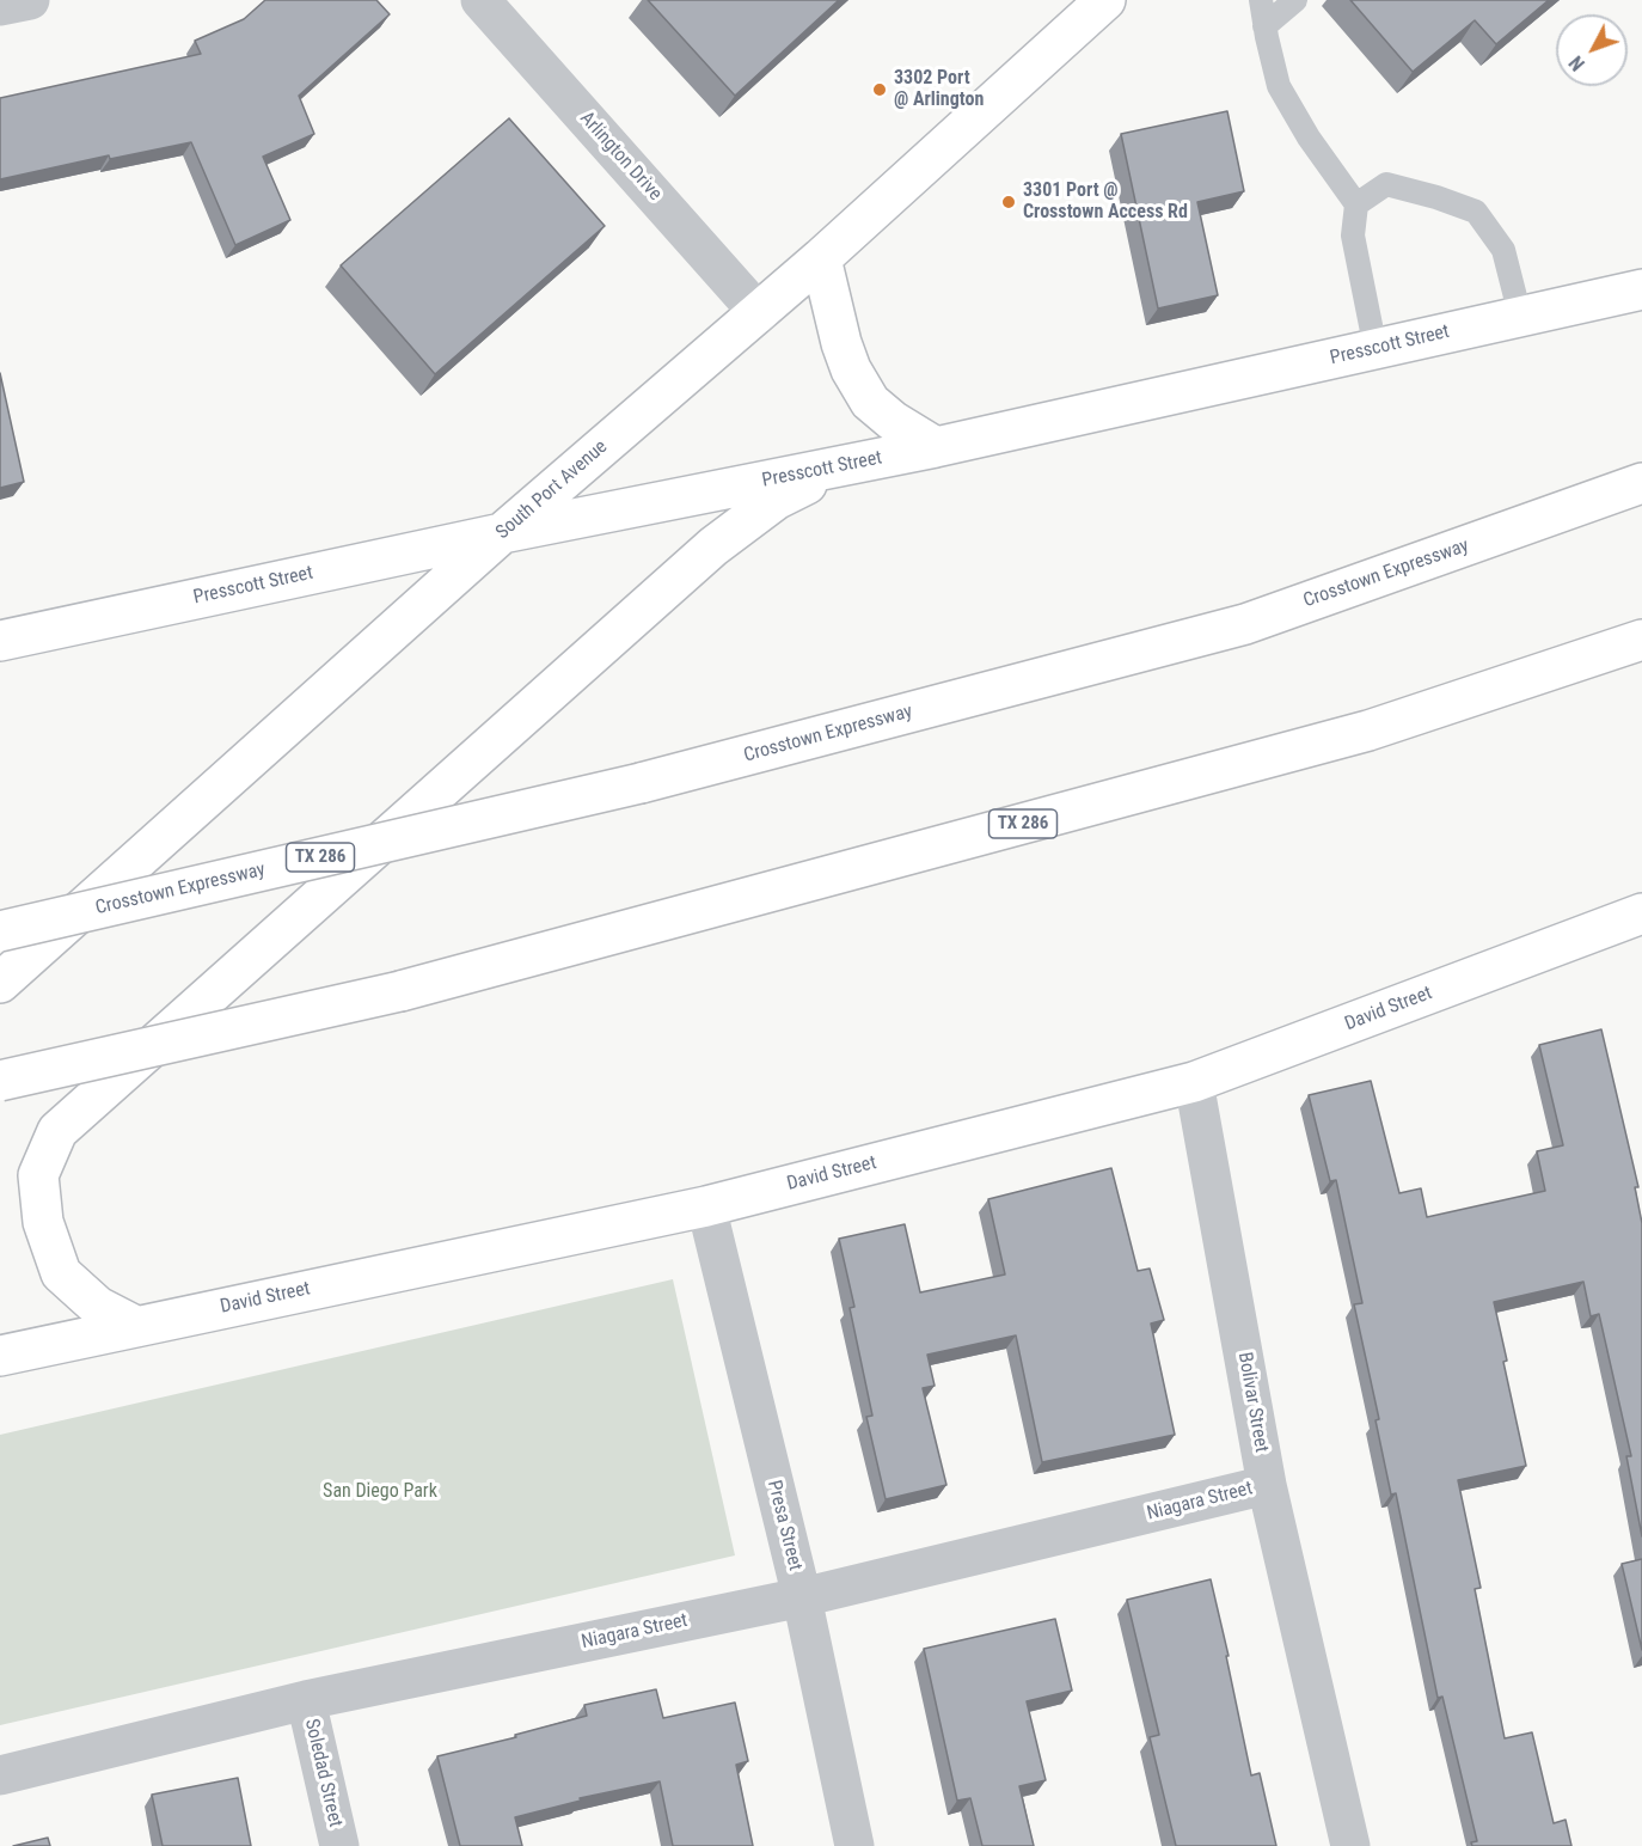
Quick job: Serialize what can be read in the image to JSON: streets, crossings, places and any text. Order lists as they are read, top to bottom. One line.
{"streets":{"main road":["Presscott Street","South Port Avenue","Crosstown Expressway","TX 286","David Street"],"street":["Arlington Drive","Bolivar Street","Niagara Street","Presa Street","Soledad Street"]},"crossings":[["Arlington Drive","South Port Avenue"],["Presscott Street","South Port Avenue"],["David Street","Bolivar Street"],["David Street","Presa Street"],["Bolivar Street","Niagara Street"],["Niagara Street","Presa Street"],["Niagara Street","Soledad Street"]],"parks":["San Diego Park"],"places":["3302 Port @ Arlington","3301 Port @ Crosstown Access Rd"],"north":"bottom left"}
